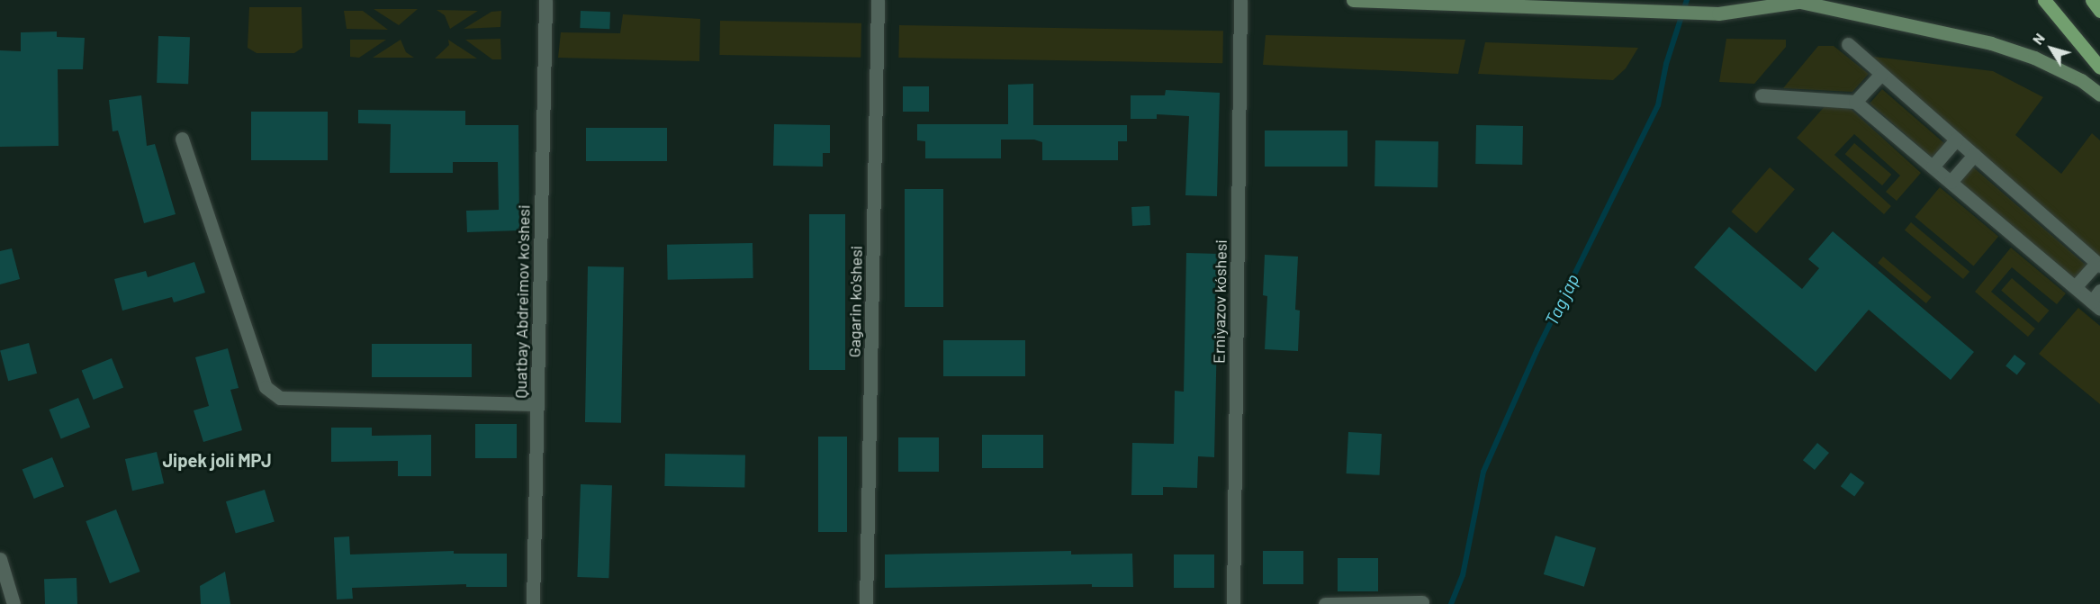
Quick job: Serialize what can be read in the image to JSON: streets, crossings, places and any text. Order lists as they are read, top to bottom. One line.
{"streets":{"street":["Quatbay Abdreimov ko'shesi","Gagarin ko'shesi","Erniyazov kóshesi"]},"districts":["Jipek joli MPJ"],"water":["Tag jap"],"north":"top left"}
